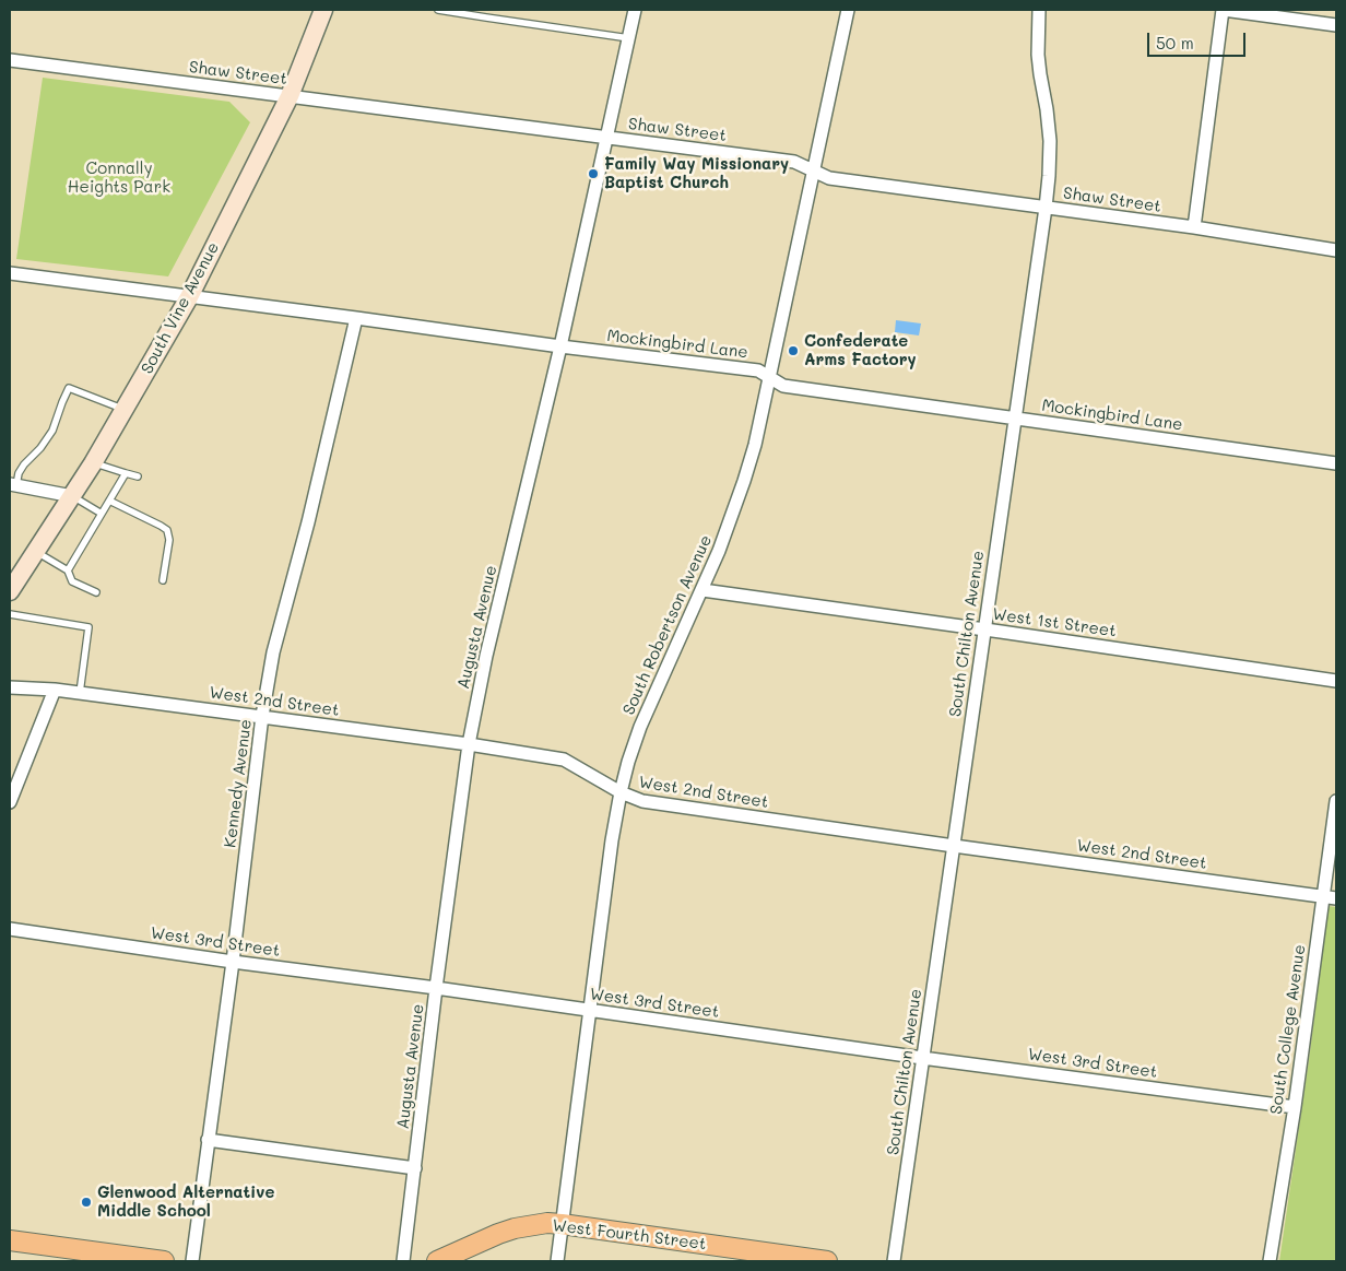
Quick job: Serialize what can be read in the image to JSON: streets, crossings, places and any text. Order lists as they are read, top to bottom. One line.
{"streets":{"main road":["South Vine Avenue","West Fourth Street"],"street":["Shaw Street","Mockingbird Lane","West 1st Street","South Robertson Avenue","Augusta Avenue","South Chilton Avenue","West 2nd Street","Kennedy Avenue","West 3rd Street","South College Avenue"]},"crossings":[["Shaw Street","South Vine Avenue"],["Shaw Street","South Robertson Avenue"],["Shaw Street","Augusta Avenue"],["Shaw Street","South Chilton Avenue"],["South Vine Avenue","Mockingbird Lane"],["Mockingbird Lane","South Robertson Avenue"],["Mockingbird Lane","Augusta Avenue"],["Mockingbird Lane","South Chilton Avenue"],["Mockingbird Lane","Kennedy Avenue"],["West 1st Street","South Robertson Avenue"],["West 1st Street","South Chilton Avenue"],["South Robertson Avenue","West 2nd Street"],["South Robertson Avenue","West 3rd Street"],["South Robertson Avenue","West Fourth Street"],["Augusta Avenue","West 2nd Street"],["Augusta Avenue","West 3rd Street"],["South Chilton Avenue","West 2nd Street"],["South Chilton Avenue","West 3rd Street"],["West 2nd Street","Kennedy Avenue"],["West 2nd Street","South College Avenue"],["Kennedy Avenue","West 3rd Street"],["West 3rd Street","South College Avenue"]],"parks":["Connally Heights Park"],"places":["Family Way Missionary Baptist Church","Confederate Arms Factory","Glenwood Alternative Middle School"],"scale_bar":"50 m"}
